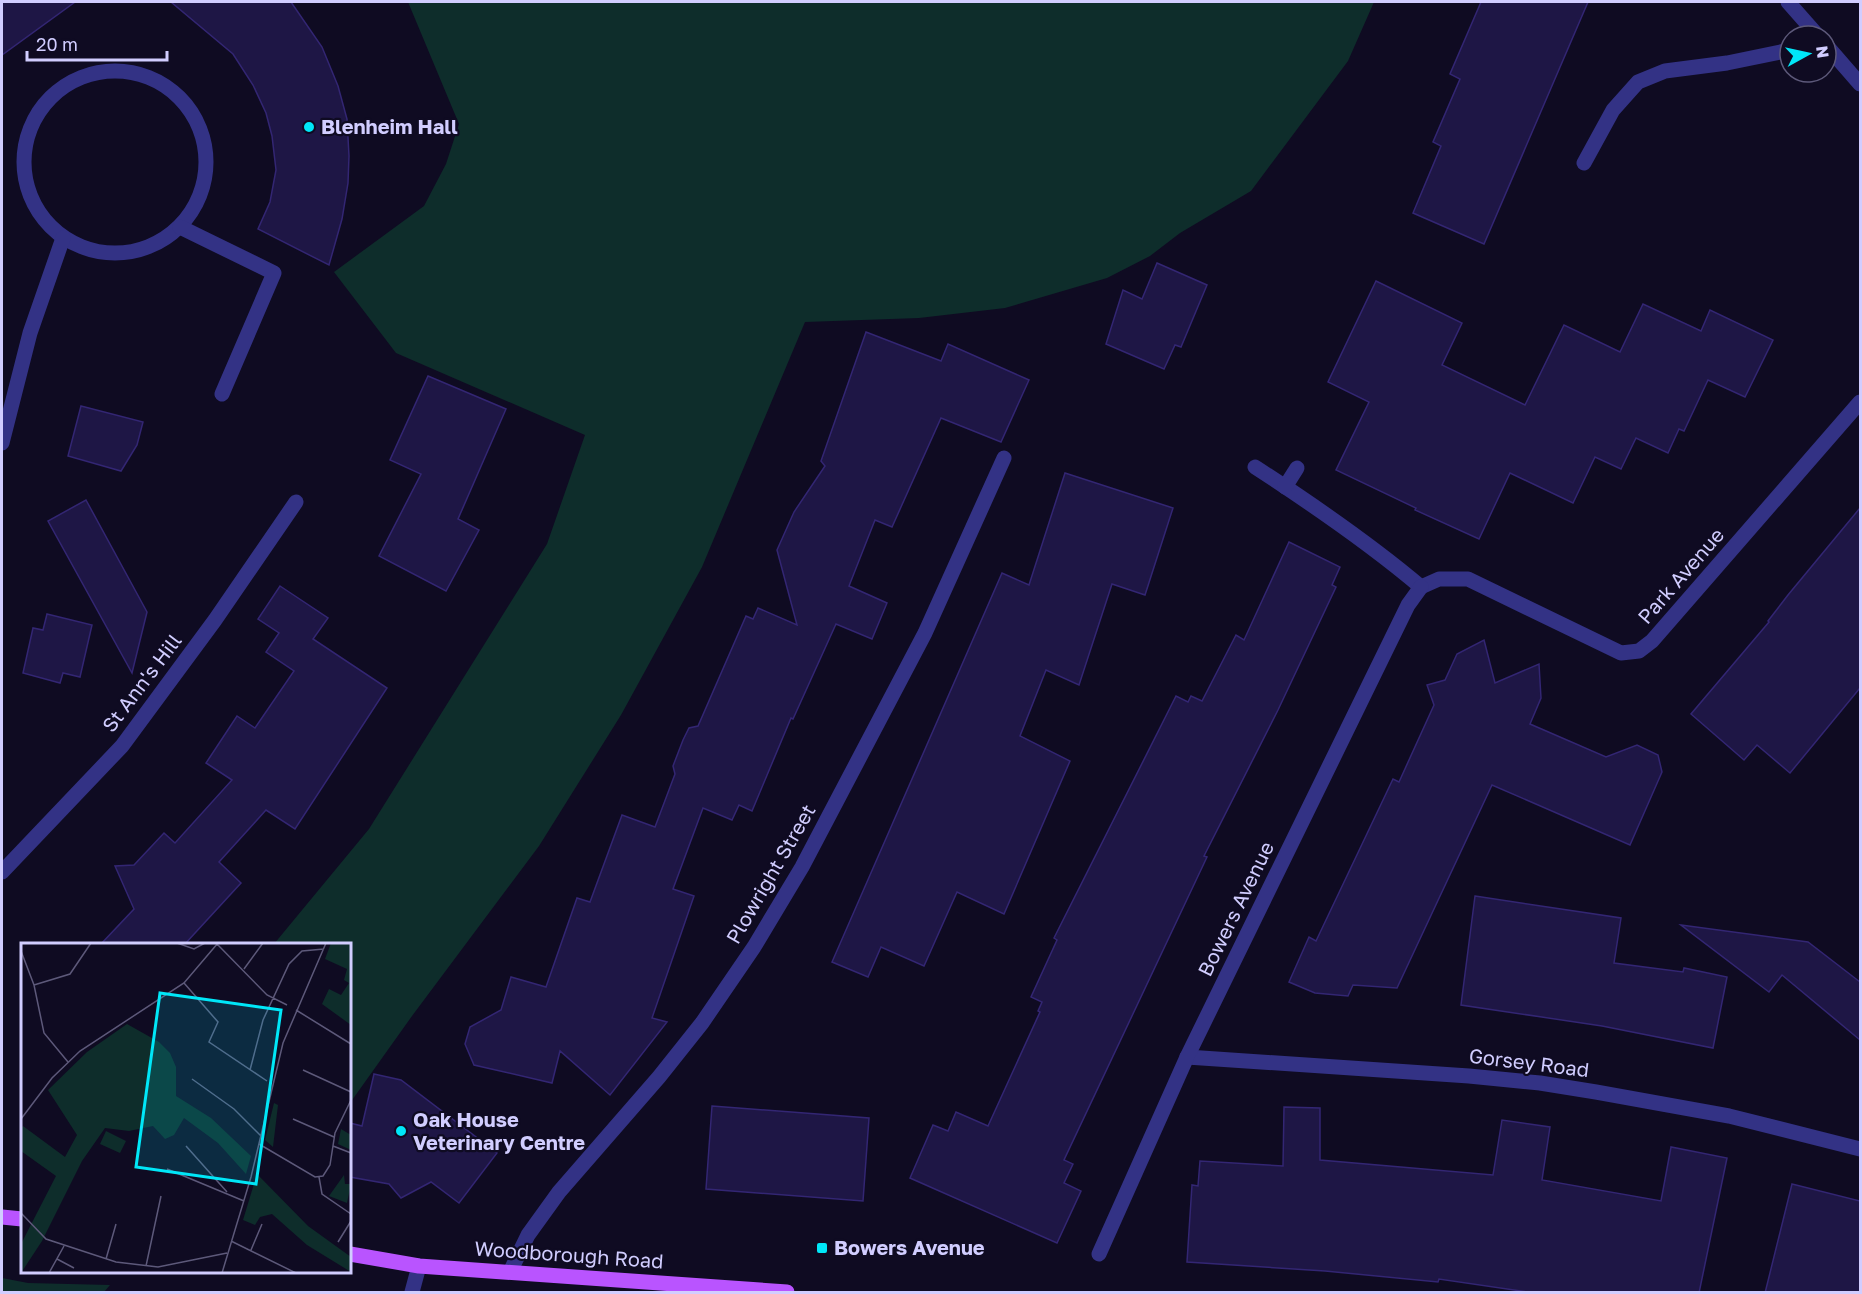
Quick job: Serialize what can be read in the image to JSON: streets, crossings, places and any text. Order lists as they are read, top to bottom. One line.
{"streets":{"main road":["Woodborough Road"],"street":["Park Avenue","St Ann's Hill","Plowright Street","Bowers Avenue","Gorsey Road"]},"crossings":[["Park Avenue","Bowers Avenue"],["Plowright Street","Woodborough Road"],["Bowers Avenue","Gorsey Road"]],"places":{"other":["Blenheim Hall","Oak House Veterinary Centre"],"transit":["Bowers Avenue"]},"scale_bar":"20 m","north":"right"}
